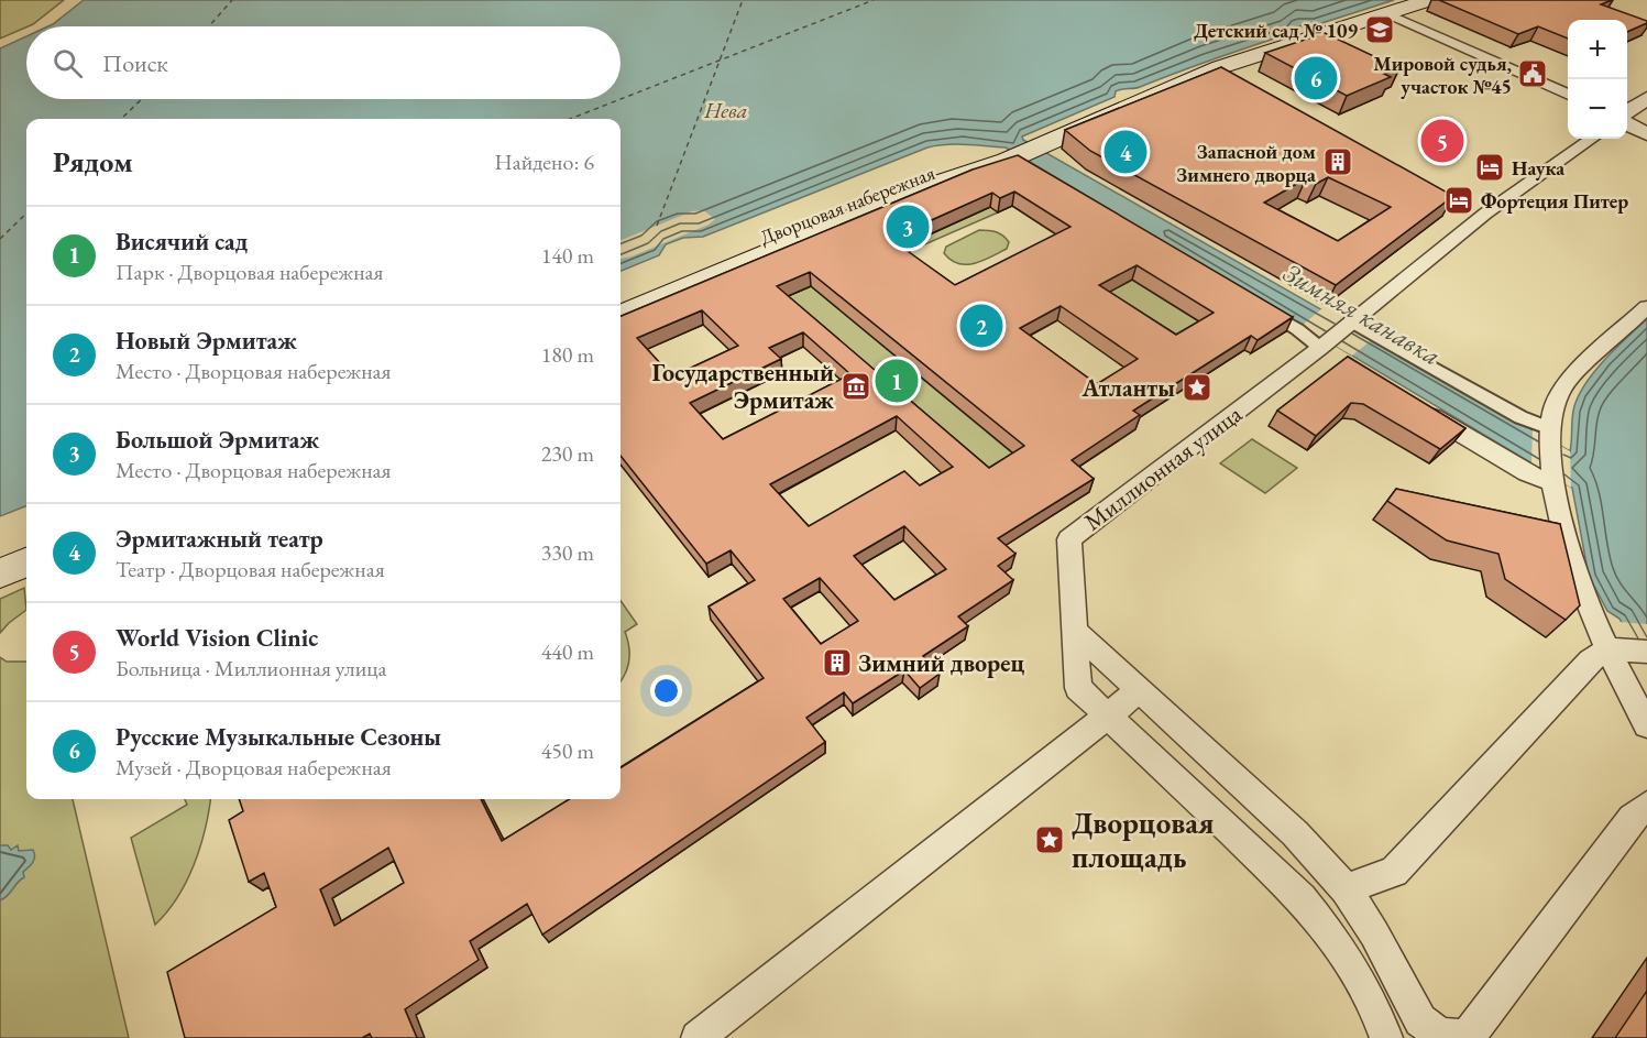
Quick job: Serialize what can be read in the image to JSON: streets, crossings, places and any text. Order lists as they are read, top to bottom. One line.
{"streets":{"main road":["Дворцовая набережная"],"street":["Миллионная улица"]},"water":["Нева","Зимняя канавка"],"places":{"school or university":["Детский сад № 109"],"public building":["Мировой судья, участок №45"],"building":["Запасной дом Зимнего дворца","Зимний дворец"],"hotel":["Наука","Фортеция Питер"],"museum":["Государственный Эрмитаж"],"place":["Атланты","Дворцовая площадь"]},"page":{"map_buttons":["+","−"],"search":"Поиск","pins":["6","5","4","3","2","1"],"heading":["Рядом","Найдено: 6"],"list":[{"mark":"1","name":"Висячий сад","note":"Парк · Дворцовая набережная","value":"140 m"},{"mark":"2","name":"Новый Эрмитаж","note":"Место · Дворцовая набережная","value":"180 m"},{"mark":"3","name":"Большой Эрмитаж","note":"Место · Дворцовая набережная","value":"230 m"},{"mark":"4","name":"Эрмитажный театр","note":"Театр · Дворцовая набережная","value":"330 m"},{"mark":"5","name":"World Vision Clinic","note":"Больница · Миллионная улица","value":"440 m"},{"mark":"6","name":"Русские Музыкальные Сезоны","note":"Музей · Дворцовая набережная","value":"450 m"}]}}
